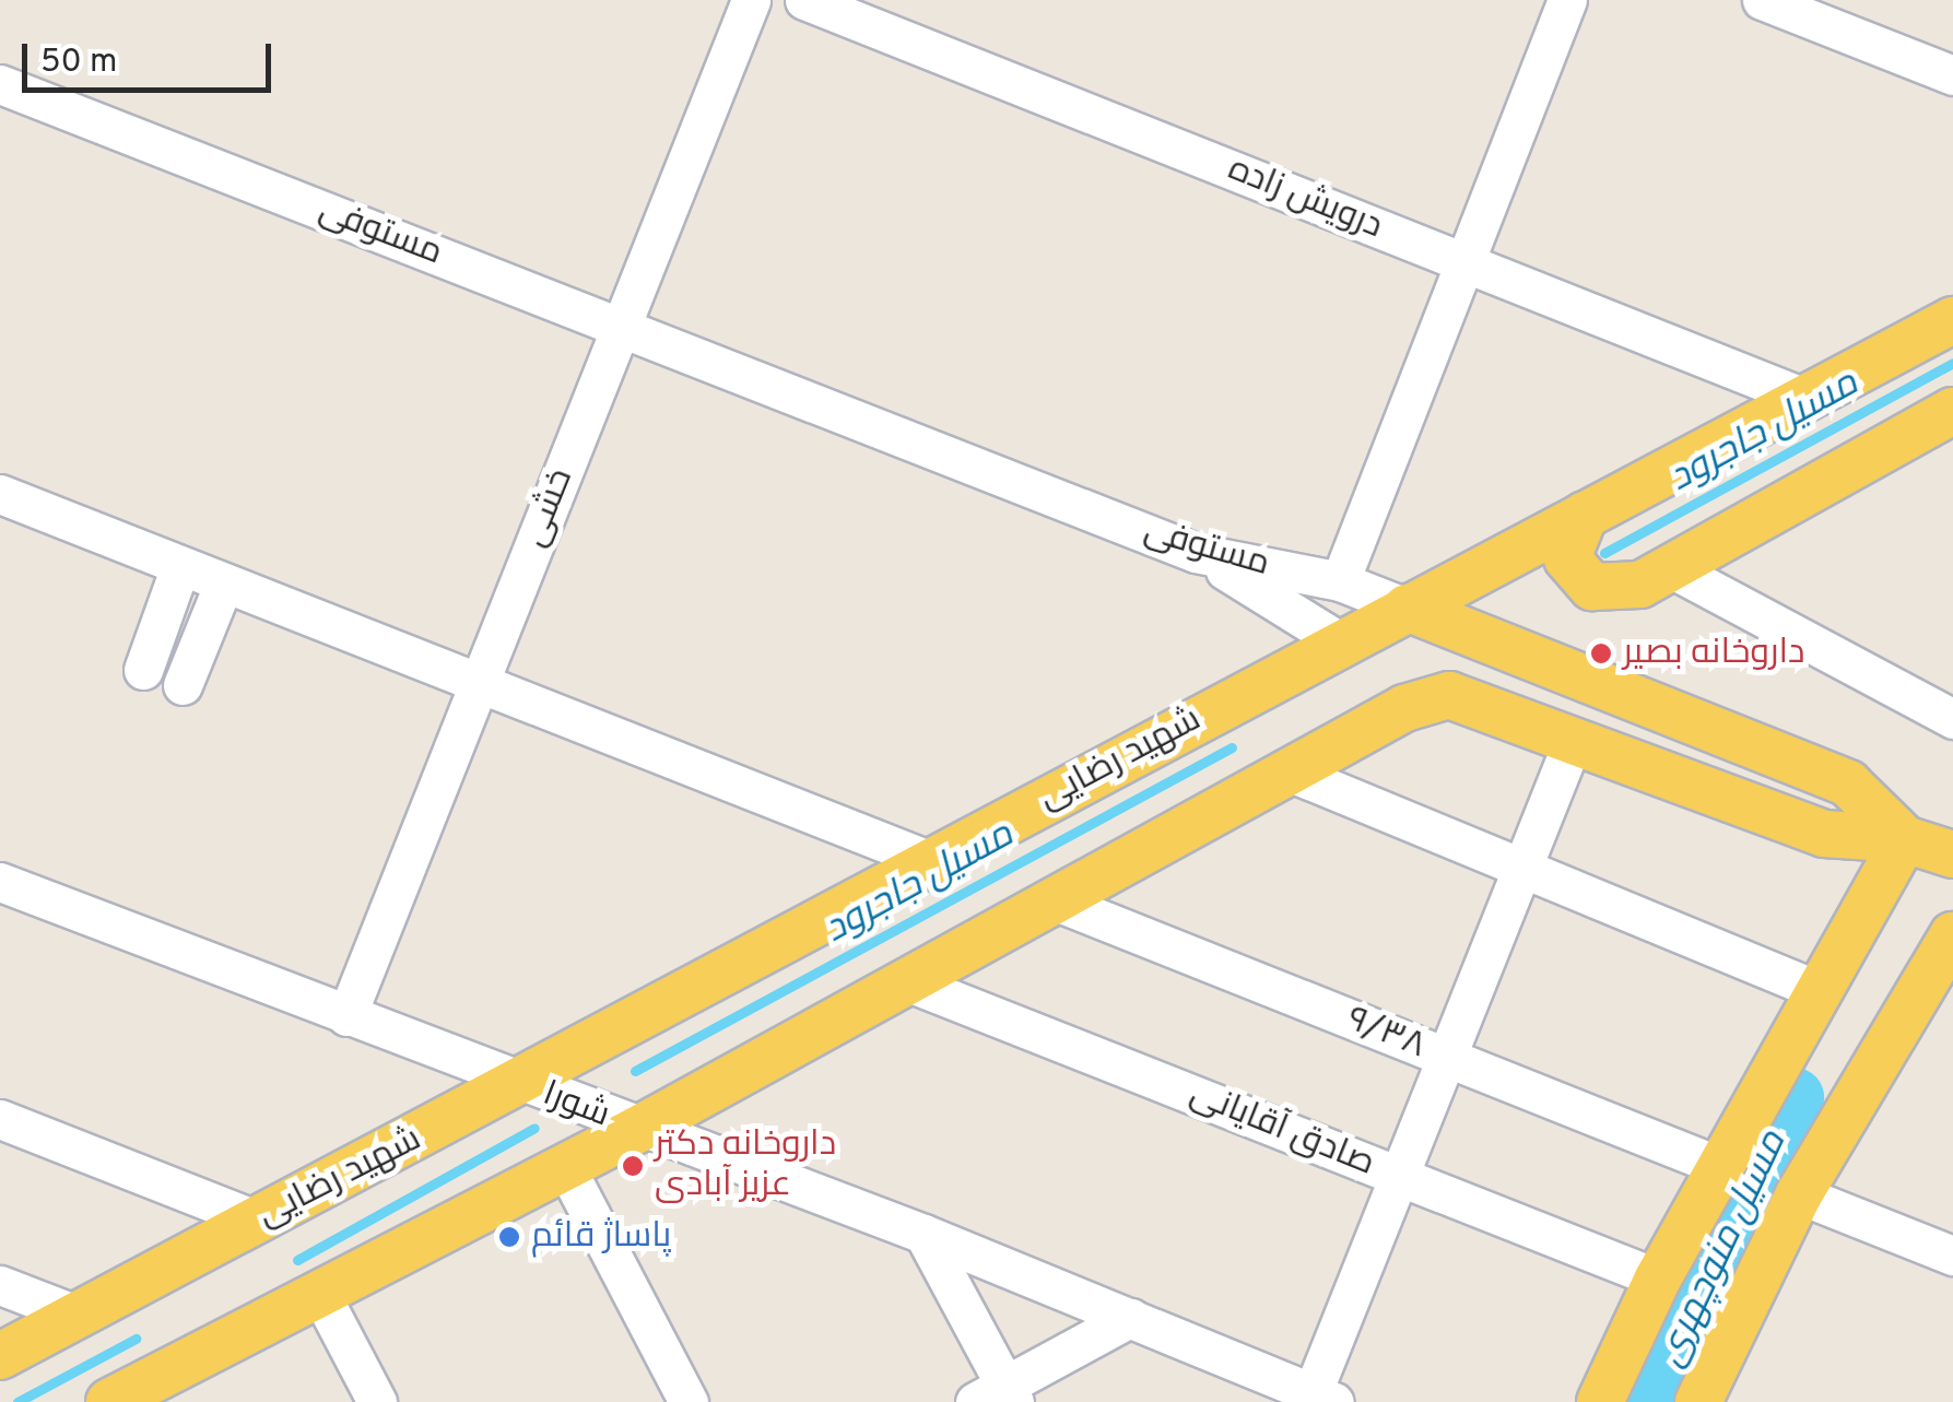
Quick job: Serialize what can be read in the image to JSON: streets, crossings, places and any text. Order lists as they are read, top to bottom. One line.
{"streets":{"main road":["مستوفی","شهید رضایی"],"street":["درویش زاده","خشی","۹/۳۸","شورا","صادق آقایانی"]},"crossings":[["درویش زاده","شهید رضایی"],["مستوفی","خشی"],["مستوفی","شهید رضایی"],["خشی","شورا"],["شهید رضایی","شورا"]],"water":["مسیل جاجرود","مسیل منوچهری"],"places":["داروخانه بصیر","داروخانه دکتر عزیز آبادی","پاساژ قائم"],"scale_bar":"50 m"}
